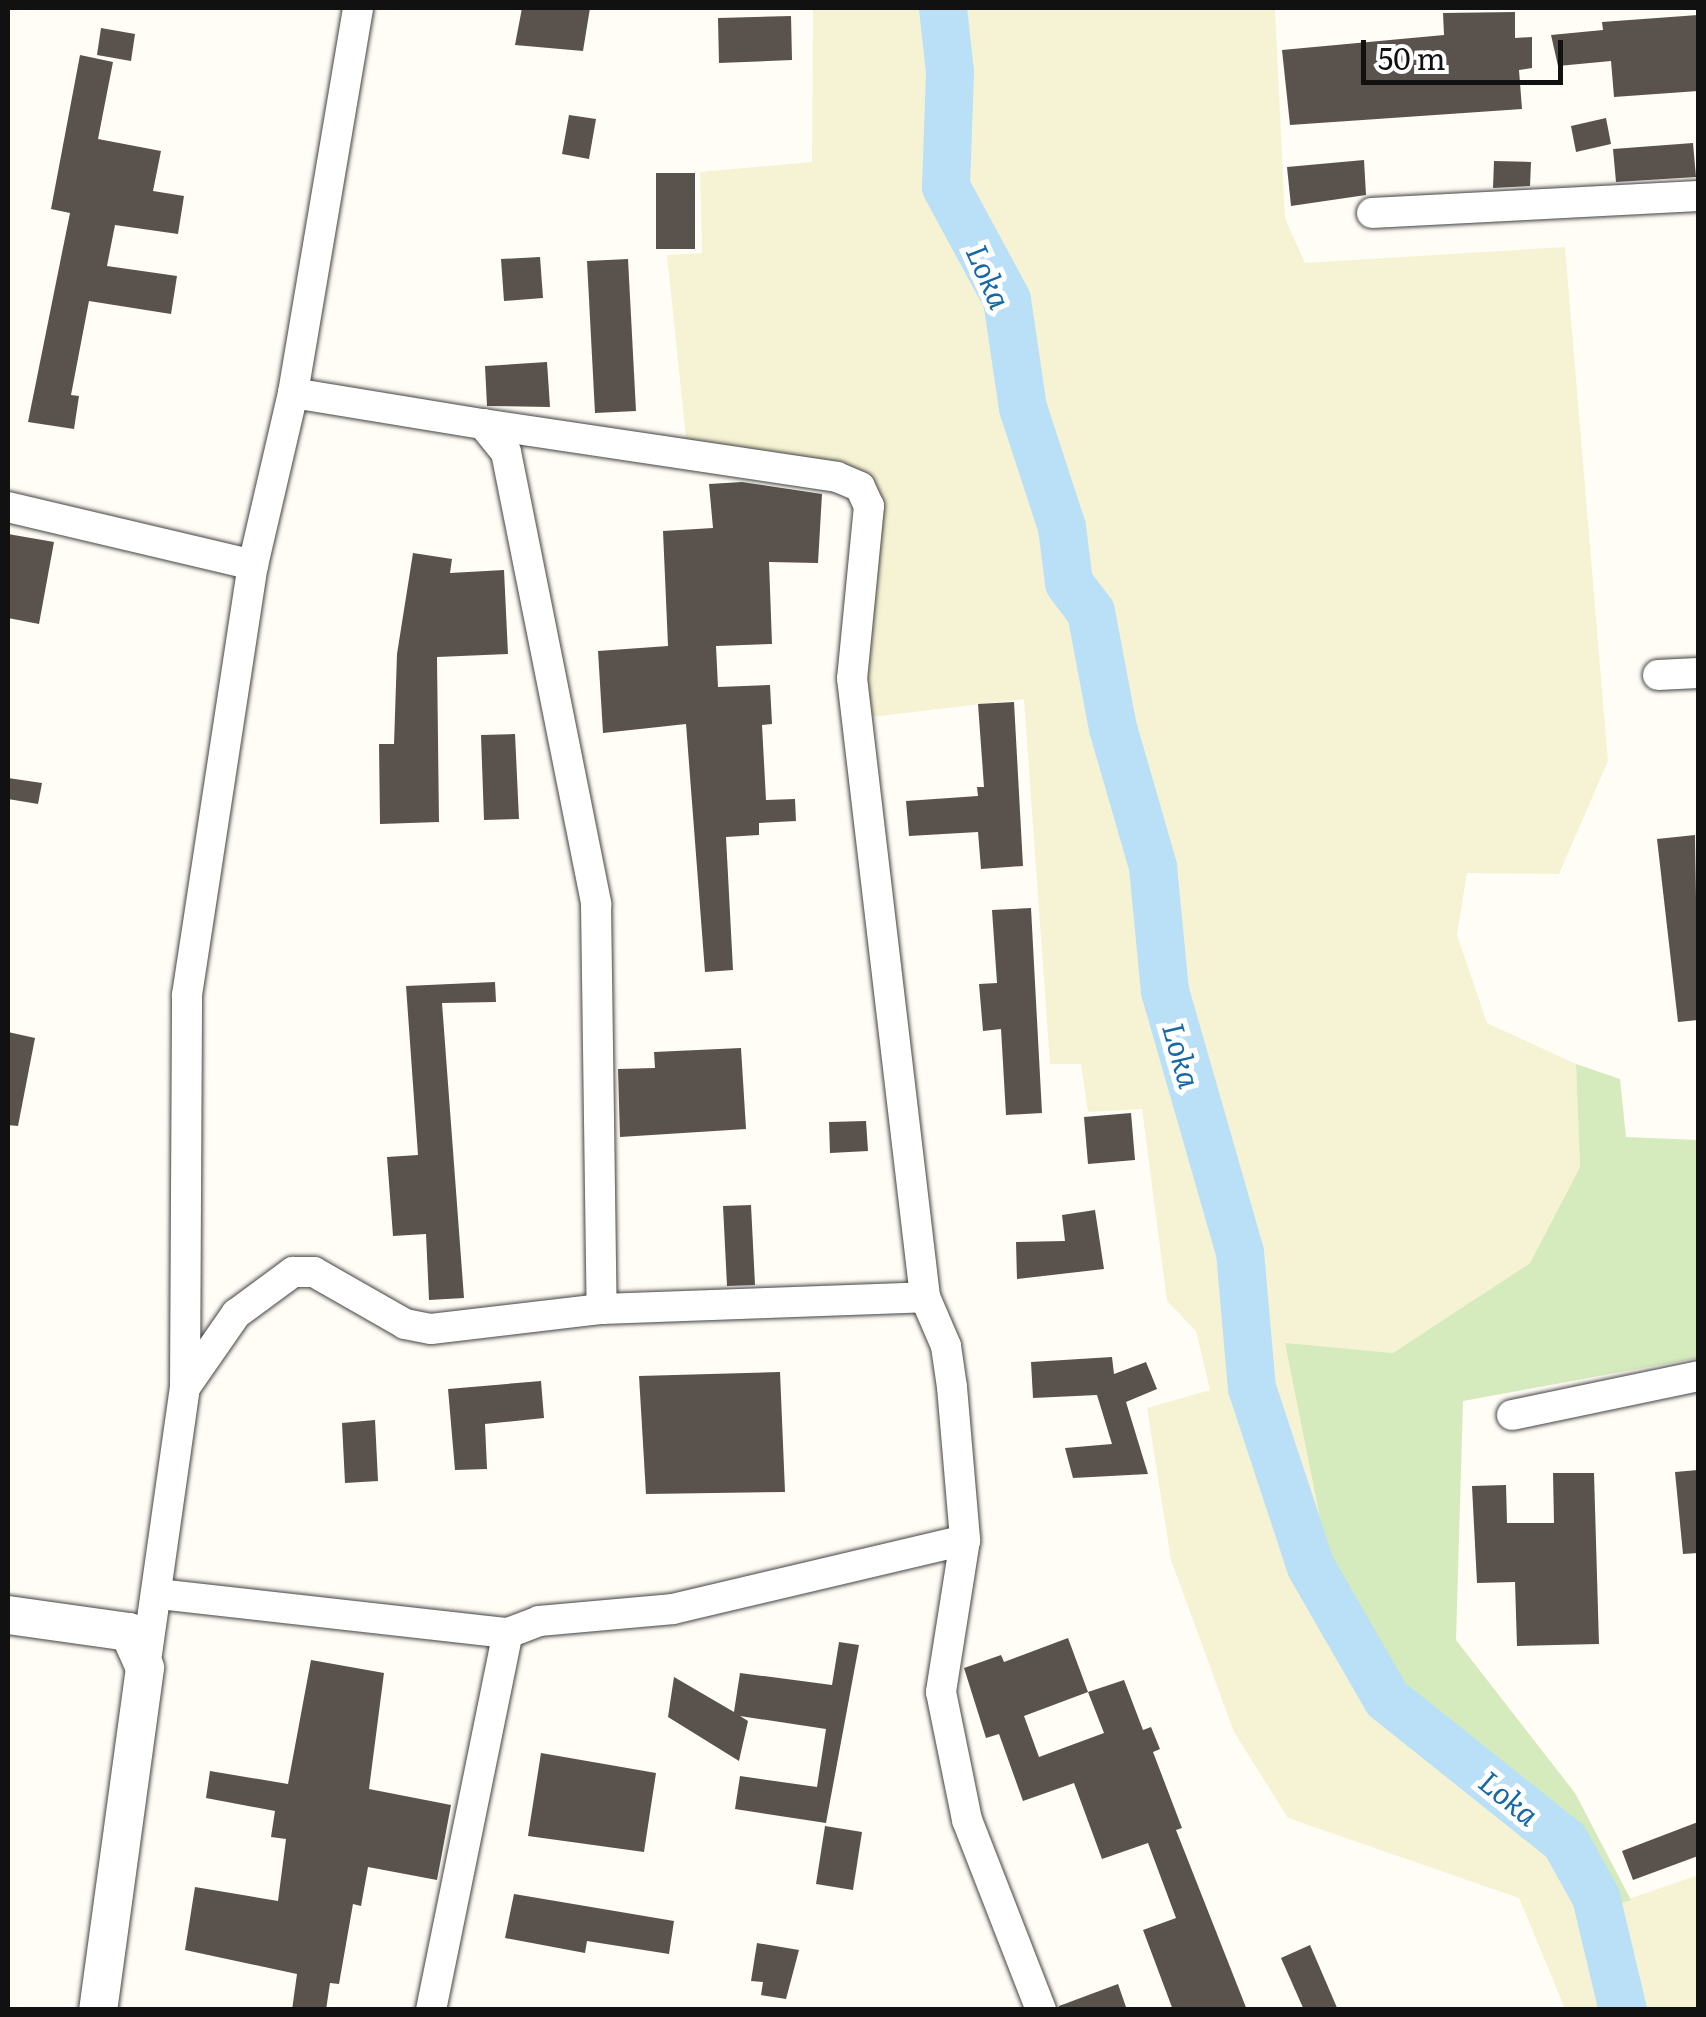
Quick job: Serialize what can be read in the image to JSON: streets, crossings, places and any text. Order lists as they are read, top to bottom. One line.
{"water":["Loka"],"scale_bar":"50 m"}
